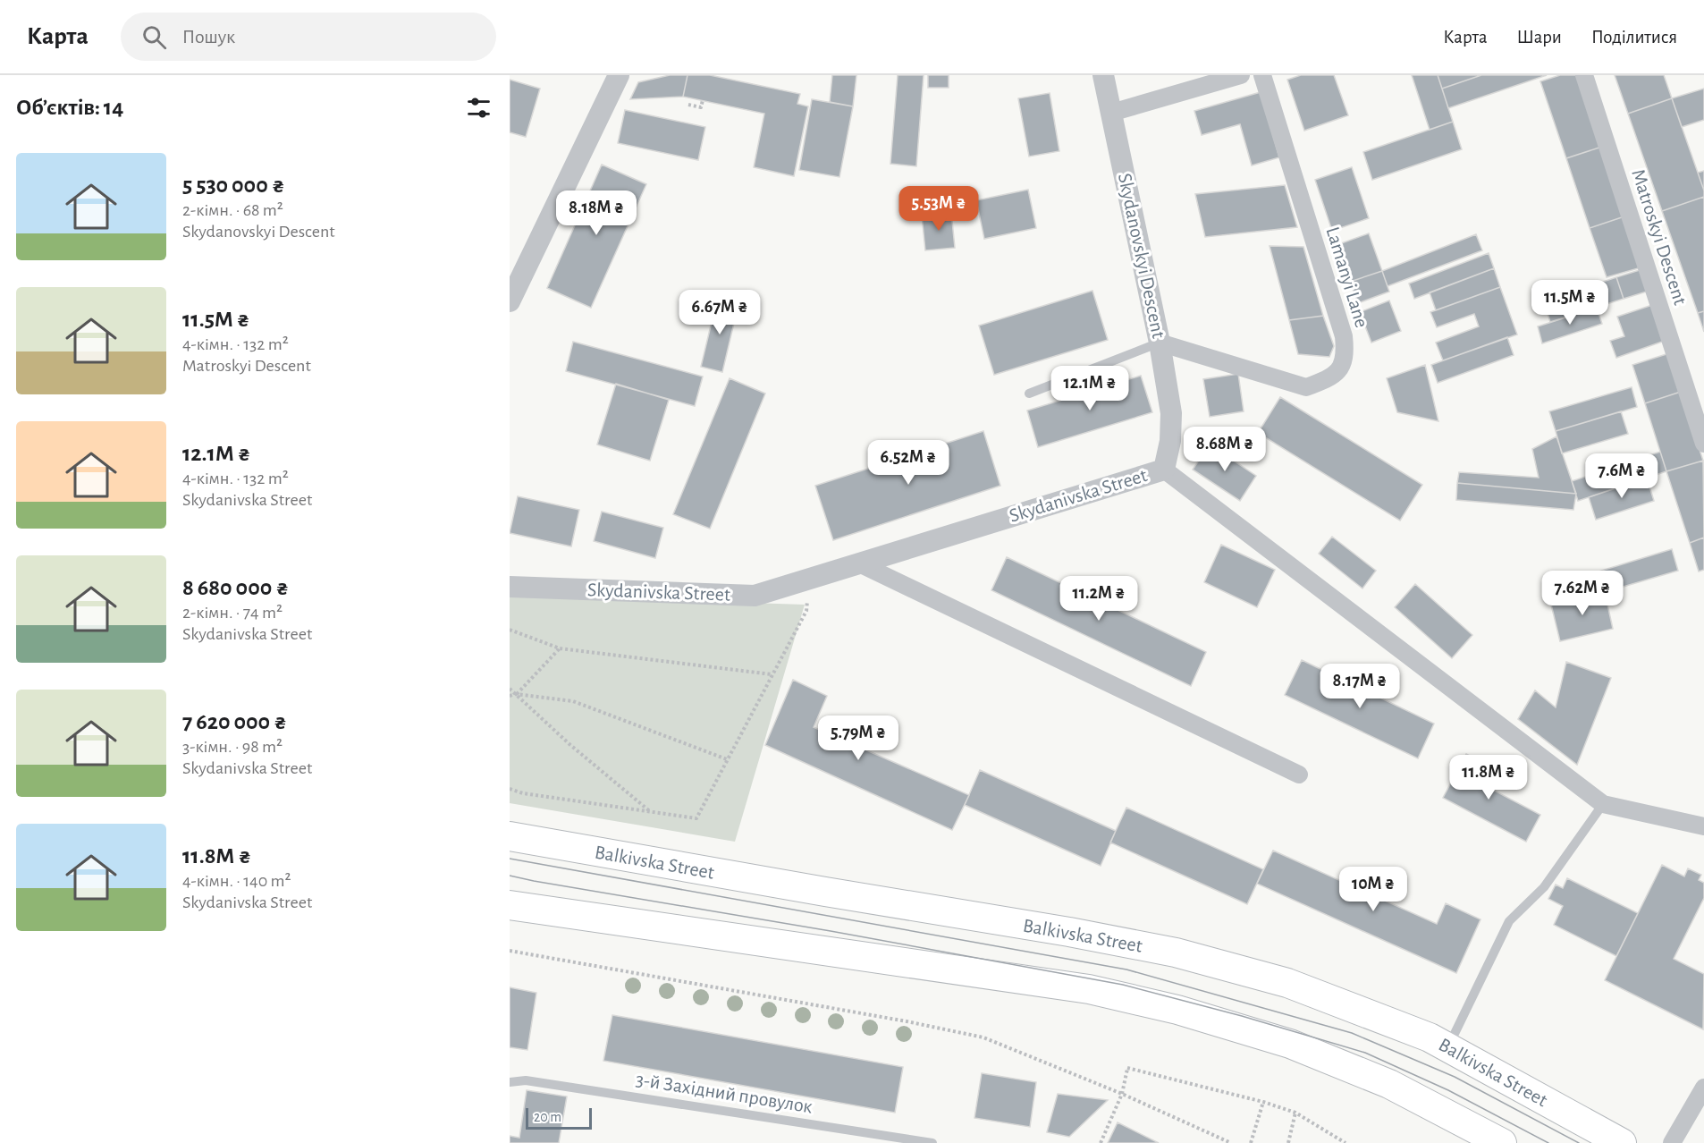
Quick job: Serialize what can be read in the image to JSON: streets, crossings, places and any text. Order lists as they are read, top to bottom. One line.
{"streets":{"main road":["Balkivska Street"],"street":["Matroskyi Descent","Skydanovskyi Descent","Lamanyi Lane","Skydanivska Street"],"lane":["3-й Західний провулок"]},"crossings":[["Skydanovskyi Descent","Lamanyi Lane"],["Skydanovskyi Descent","Skydanivska Street"]],"scale_bar":"20 m","page":{"header":"Карта","search":"Пошук","nav":["Карта","Шари","Поділитися"],"heading":"Об’єктів: 14","list":[{"name":"5 530 000 ₴","note":"2-кімн. · 68 m² · Skydanovskyi Descent"},{"name":"11.5M ₴","note":"4-кімн. · 132 m² · Matroskyi Descent"},{"name":"12.1M ₴","note":"4-кімн. · 132 m² · Skydanivska Street"},{"name":"8 680 000 ₴","note":"2-кімн. · 74 m² · Skydanivska Street"},{"name":"7 620 000 ₴","note":"3-кімн. · 98 m² · Skydanivska Street"},{"name":"11.8M ₴","note":"4-кімн. · 140 m² · Skydanivska Street"}],"price":["5.53M ₴","8.18M ₴","11.5M ₴","6.67M ₴","12.1M ₴","8.68M ₴","6.52M ₴","7.6M ₴","7.62M ₴","11.2M ₴","8.17M ₴","5.79M ₴","11.8M ₴","10M ₴"],"scale":"20 m"}}
